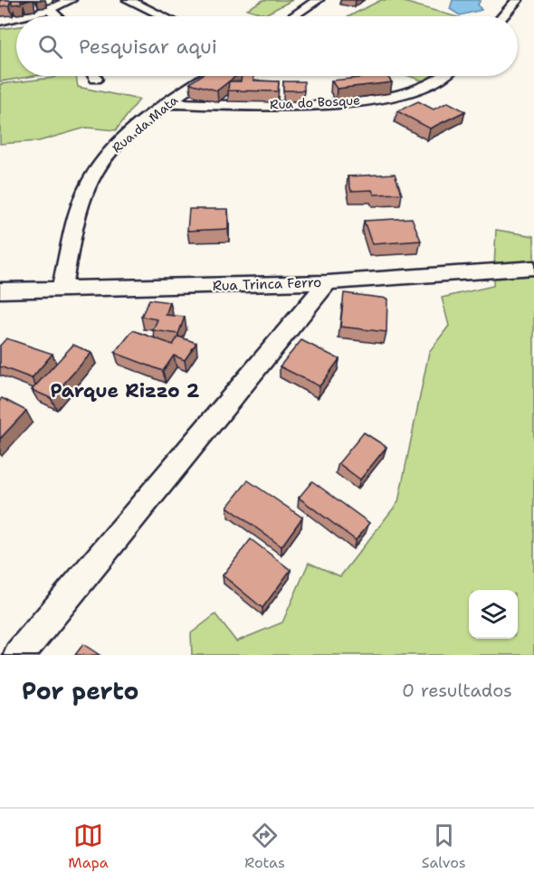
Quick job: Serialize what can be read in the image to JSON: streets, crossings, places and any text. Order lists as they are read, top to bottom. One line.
{"streets":{"street":["Rua do Bosque","Rua da Mata","Rua Trinca Ferro"]},"crossings":[["Rua do Bosque","Rua da Mata"],["Rua da Mata","Rua Trinca Ferro"]],"districts":["Parque Rizzo 2"],"page":{"search":"Pesquisar aqui","heading":["Por perto","0 resultados"],"nav":["Mapa","Rotas","Salvos"]}}
